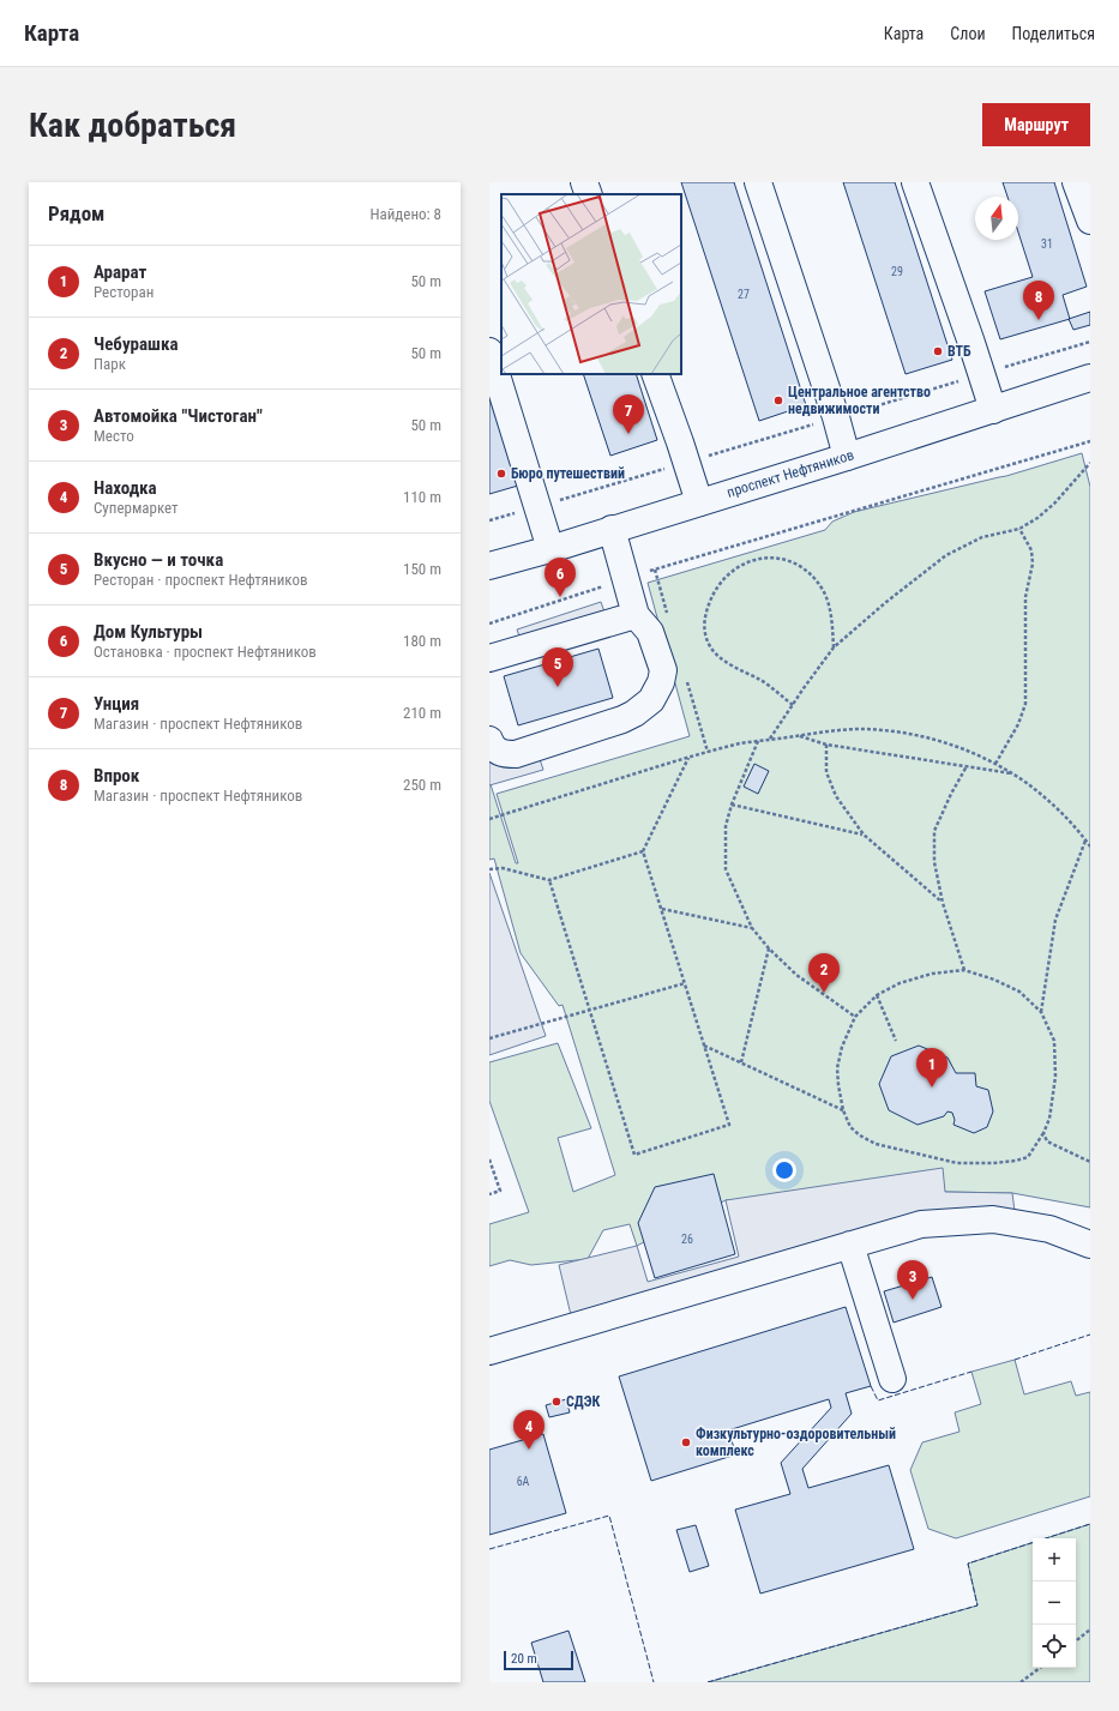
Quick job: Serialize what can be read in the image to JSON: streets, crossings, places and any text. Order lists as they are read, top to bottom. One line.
{"streets":{"main road":["проспект Нефтяников"]},"places":["ВТБ","Центральное агентство недвижимости","Бюро путешествий","СДЭК","Физкультурно-оздоровительный комплекс"],"house_numbers":["31","29","27","26","6А"],"scale_bar":"20 m","north":"top","page":{"header":"Карта","nav":["Карта","Слои","Поделиться"],"buttons":"Маршрут","title":"Как добраться","heading":["Рядом","Найдено: 8"],"list":[{"mark":"1","name":"Арарат","note":"Ресторан","value":"50 m"},{"mark":"2","name":"Чебурашка","note":"Парк","value":"50 m"},{"mark":"3","name":"Автомойка \"Чистоган\"","note":"Место","value":"50 m"},{"mark":"4","name":"Находка","note":"Супермаркет","value":"110 m"},{"mark":"5","name":"Вкусно — и точка","note":"Ресторан · проспект Нефтяников","value":"150 m"},{"mark":"6","name":"Дом Культуры","note":"Остановка · проспект Нефтяников","value":"180 m"},{"mark":"7","name":"Унция","note":"Магазин · проспект Нефтяников","value":"210 m"},{"mark":"8","name":"Впрок","note":"Магазин · проспект Нефтяников","value":"250 m"}],"pins":["8","7","6","5","2","1","3","4"],"map_buttons":["+","−"],"scale":"20 m"}}
